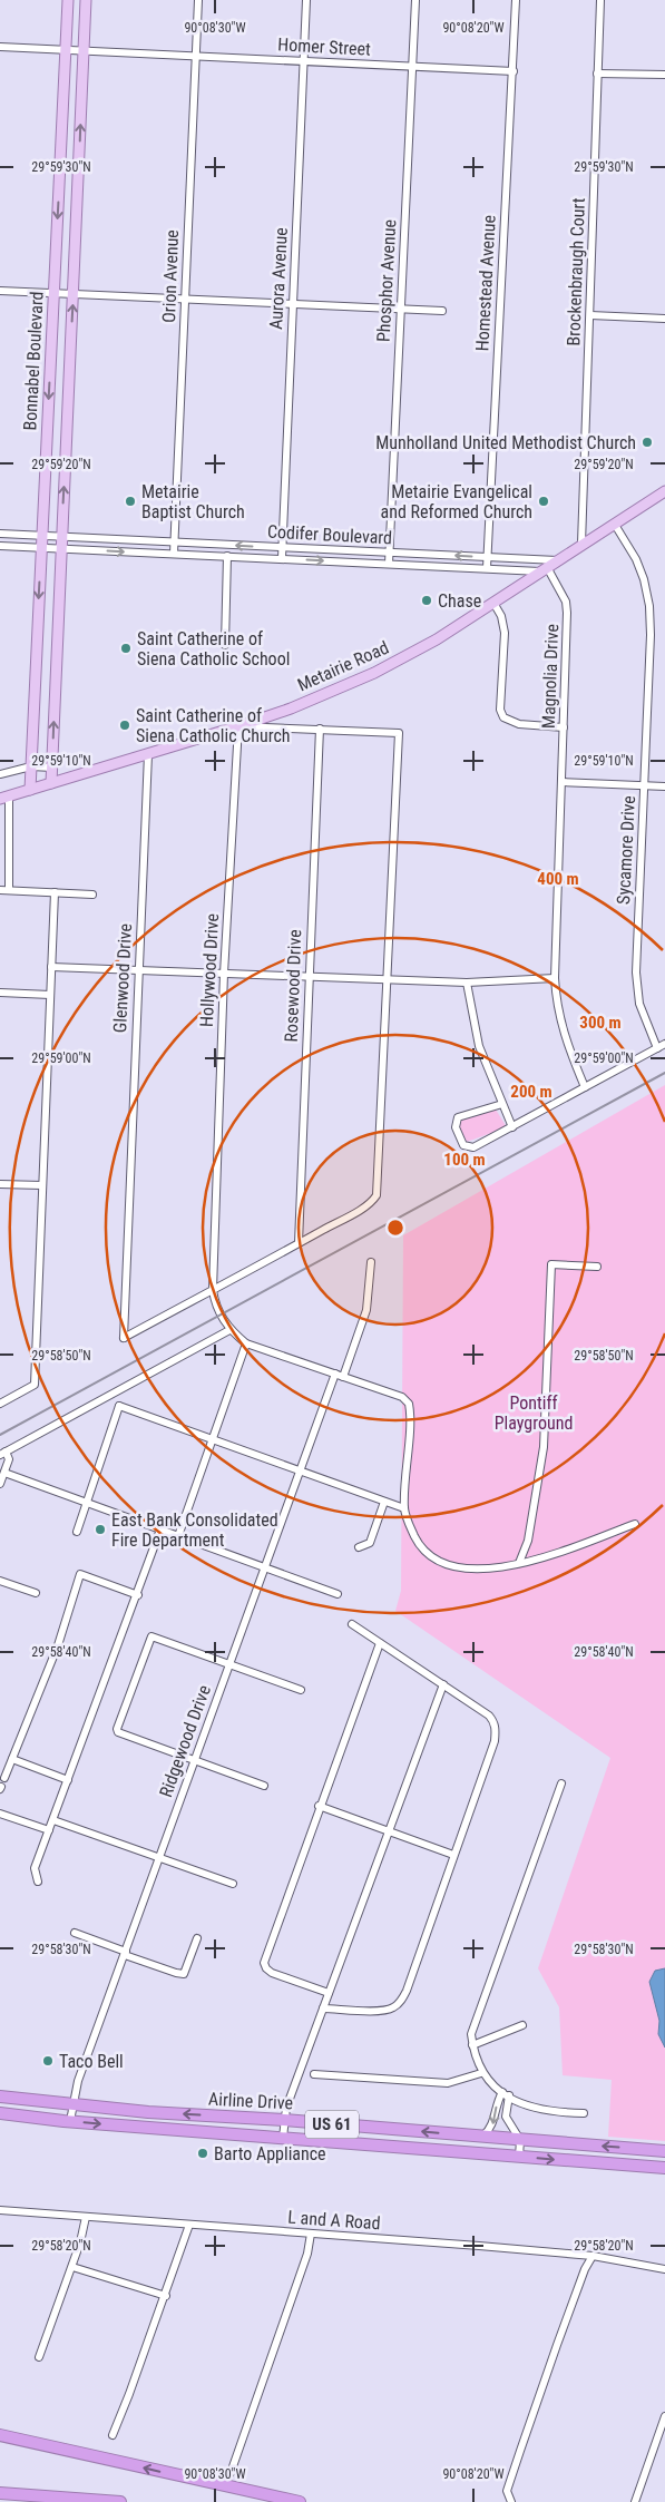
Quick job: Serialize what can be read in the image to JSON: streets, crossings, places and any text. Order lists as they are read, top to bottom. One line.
{"streets":{"highway":["Airline Drive","US 61"],"main road":["Bonnabel Boulevard","Metairie Road"],"street":["Homer Street","Brockenbraugh Court","Orion Avenue","Aurora Avenue","Phosphor Avenue","Homestead Avenue","Codifer Boulevard","Magnolia Drive","Sycamore Drive","Hollywood Drive","Glenwood Drive","Rosewood Drive","Ridgewood Drive","L and A Road"]},"crossings":[["Homer Street","Orion Avenue"],["Homer Street","Aurora Avenue"],["Homer Street","Phosphor Avenue"],["Homer Street","Homestead Avenue"],["Homer Street","Bonnabel Boulevard"],["Brockenbraugh Court","Metairie Road"],["Orion Avenue","Codifer Boulevard"],["Aurora Avenue","Codifer Boulevard"],["Phosphor Avenue","Codifer Boulevard"],["Homestead Avenue","Codifer Boulevard"],["Bonnabel Boulevard","Codifer Boulevard"],["Bonnabel Boulevard","Metairie Road"],["Codifer Boulevard","Metairie Road"],["Codifer Boulevard","Magnolia Drive"],["Metairie Road","Magnolia Drive"],["Metairie Road","Sycamore Drive"],["Metairie Road","Hollywood Drive"],["Metairie Road","Glenwood Drive"],["Hollywood Drive","Glenwood Drive"],["Ridgewood Drive","Airline Drive"]],"parks":["Pontiff Playground"],"places":["Munholland United Methodist Church","Metairie Baptist Church","Metairie Evangelical and Reformed Church","Chase","Saint Catherine of Siena Catholic School","Saint Catherine of Siena Catholic Church","East Bank Consolidated Fire Department","Taco Bell","Barto Appliance"],"coordinates":["90°08'30\"W","90°08'20\"W","29°59'30\"N","29°59'20\"N","29°59'10\"N","29°59'00\"N","29°58'50\"N","29°58'40\"N","29°58'30\"N","29°58'20\"N"],"rings":["400 m","300 m","200 m","100 m"]}
